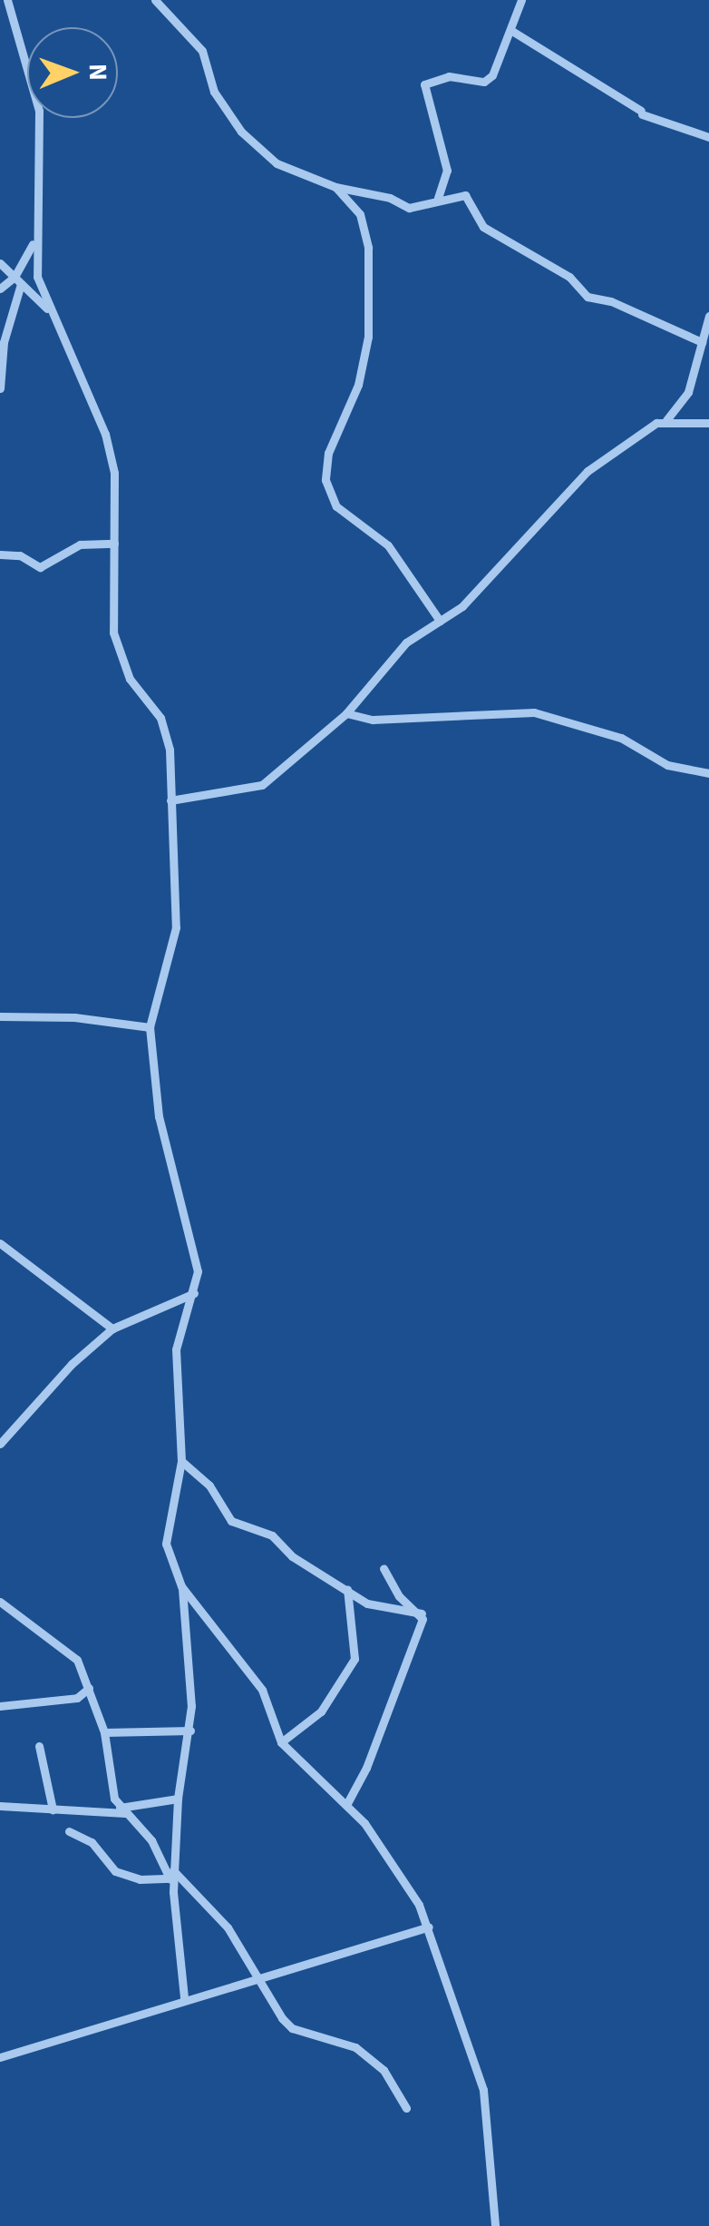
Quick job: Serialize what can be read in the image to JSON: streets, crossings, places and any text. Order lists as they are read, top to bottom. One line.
{"north":"right"}
